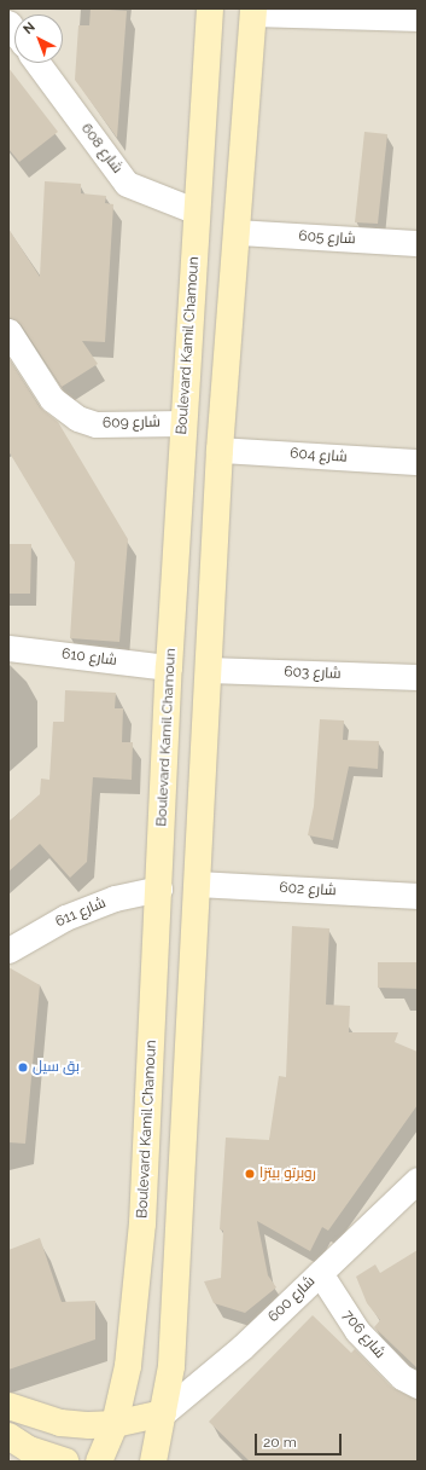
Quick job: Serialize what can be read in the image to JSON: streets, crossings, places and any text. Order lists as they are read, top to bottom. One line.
{"streets":{"main road":["Boulevard Kamil Chamoun"],"street":["شارع 608","شارع 605","شارع 609","شارع 604","شارع 610","شارع 603","شارع 602","شارع 611","شارع 600","شارع 706"]},"crossings":[["شارع 608","Boulevard Kamil Chamoun"],["Boulevard Kamil Chamoun","شارع 609"],["Boulevard Kamil Chamoun","شارع 610"],["Boulevard Kamil Chamoun","شارع 611"],["شارع 600","شارع 706"]],"places":["بق سيل","روبرتو بيتزا"],"scale_bar":"20 m","north":"top left"}
